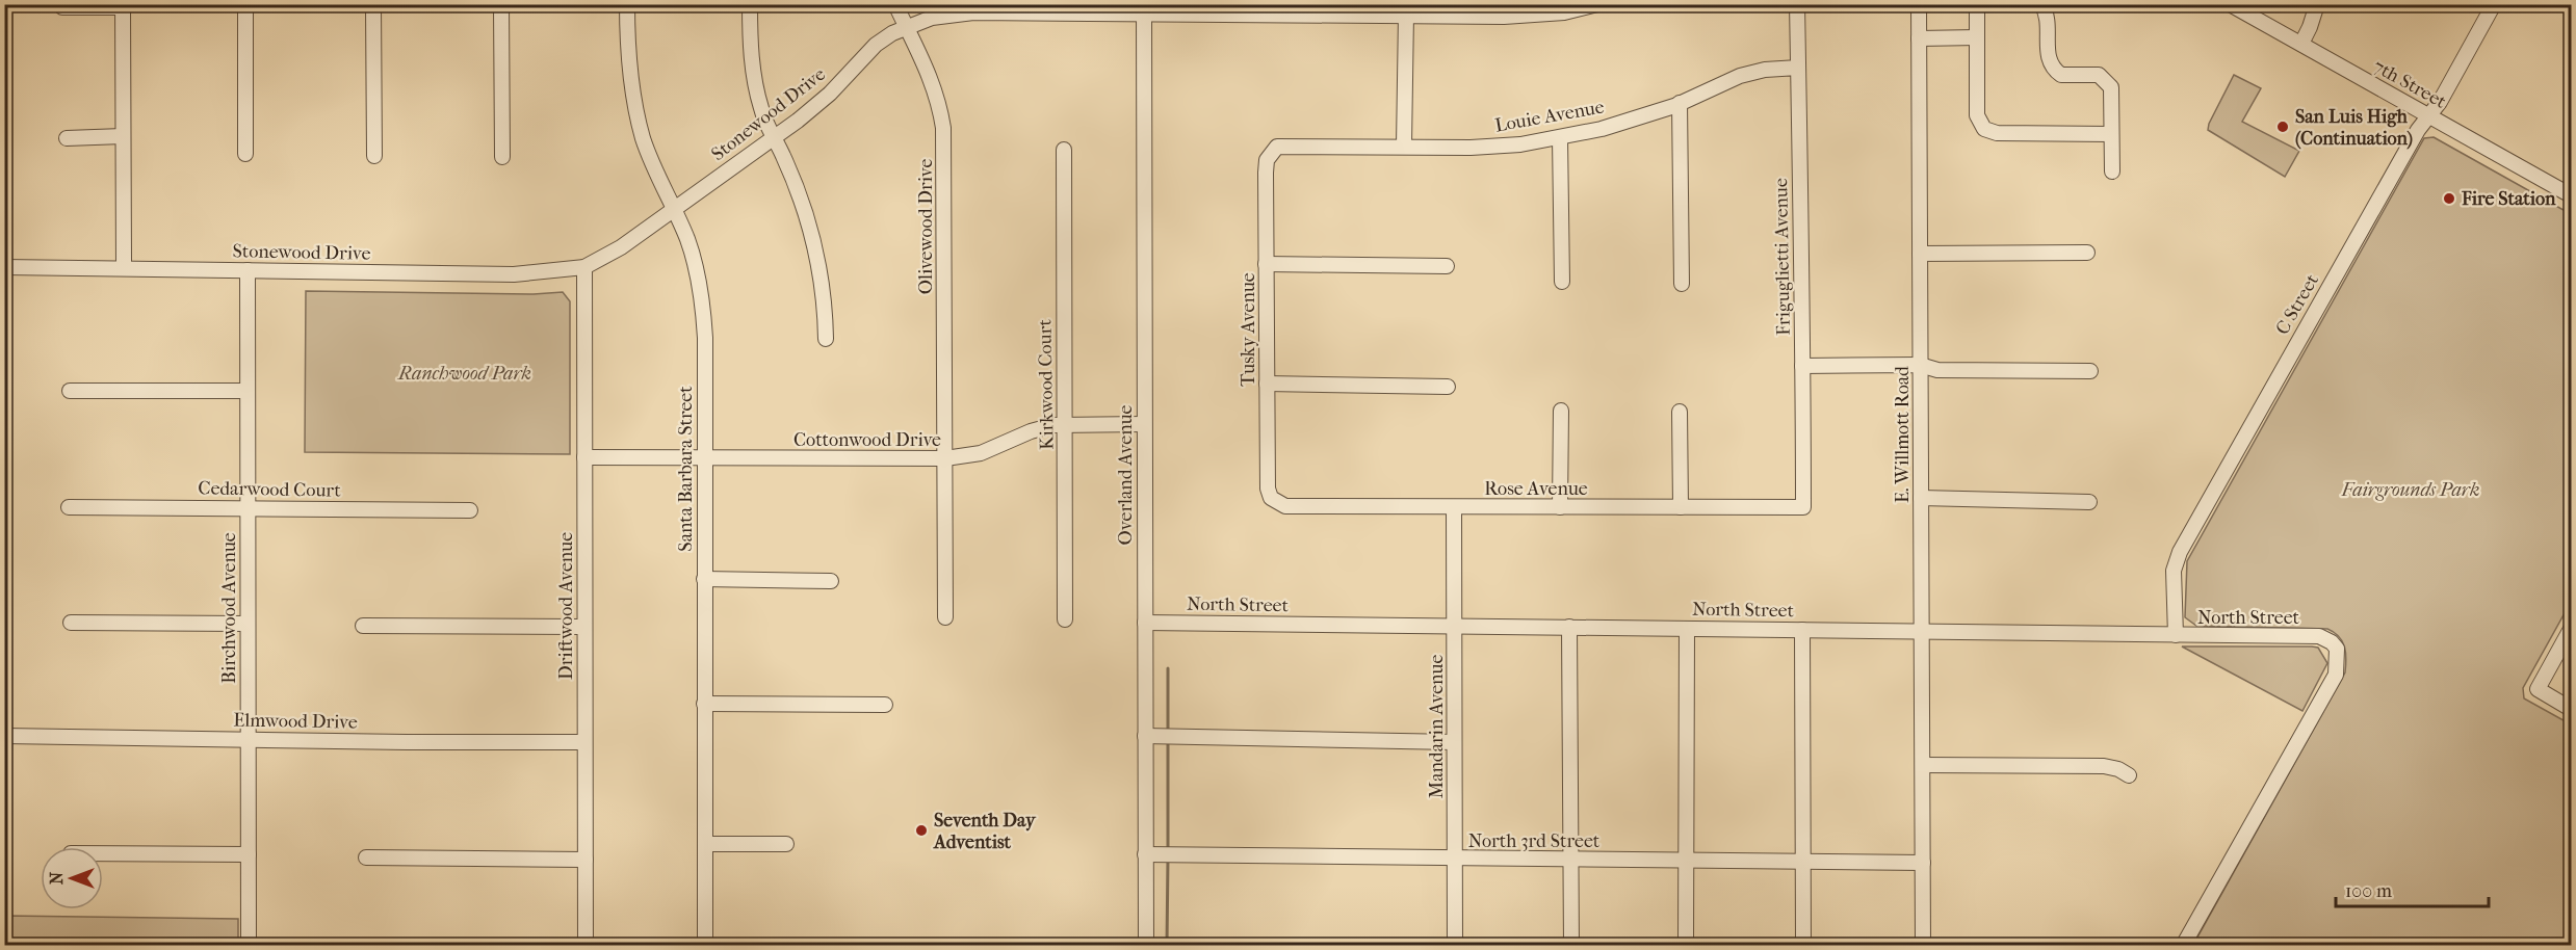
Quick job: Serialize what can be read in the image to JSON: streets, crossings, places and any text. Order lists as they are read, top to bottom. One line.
{"streets":{"street":["7th Street","Stonewood Drive","Louie Avenue","Olivewood Drive","Friguglietti Avenue","C Street","Tusky Avenue","Kirkwood Court","E. Willmott Road","Cottonwood Drive","Santa Barbara Street","Overland Avenue","Rose Avenue","Cedarwood Court","North Street","Driftwood Avenue","Birchwood Avenue","Elmwood Drive","Mandarin Avenue","North 3rd Street"]},"crossings":[["7th Street","C Street"],["Stonewood Drive","Olivewood Drive"],["Stonewood Drive","Santa Barbara Street"],["Stonewood Drive","Overland Avenue"],["Stonewood Drive","Driftwood Avenue"],["Stonewood Drive","Birchwood Avenue"],["Louie Avenue","Friguglietti Avenue"],["Louie Avenue","Tusky Avenue"],["Olivewood Drive","Cottonwood Drive"],["Friguglietti Avenue","Rose Avenue"],["C Street","North Street"],["Tusky Avenue","Rose Avenue"],["Kirkwood Court","Cottonwood Drive"],["E. Willmott Road","North Street"],["E. Willmott Road","North 3rd Street"],["Cottonwood Drive","Santa Barbara Street"],["Cottonwood Drive","Overland Avenue"],["Cottonwood Drive","Driftwood Avenue"],["Overland Avenue","North Street"],["Overland Avenue","North 3rd Street"],["Rose Avenue","Mandarin Avenue"],["Cedarwood Court","Birchwood Avenue"],["North Street","Mandarin Avenue"],["Driftwood Avenue","Elmwood Drive"],["Birchwood Avenue","Elmwood Drive"],["Mandarin Avenue","North 3rd Street"]],"parks":["Ranchwood Park","Fairgrounds Park"],"places":["San Luis High (Continuation)","Fire Station","Seventh Day Adventist"],"scale_bar":"100 m","north":"left"}
